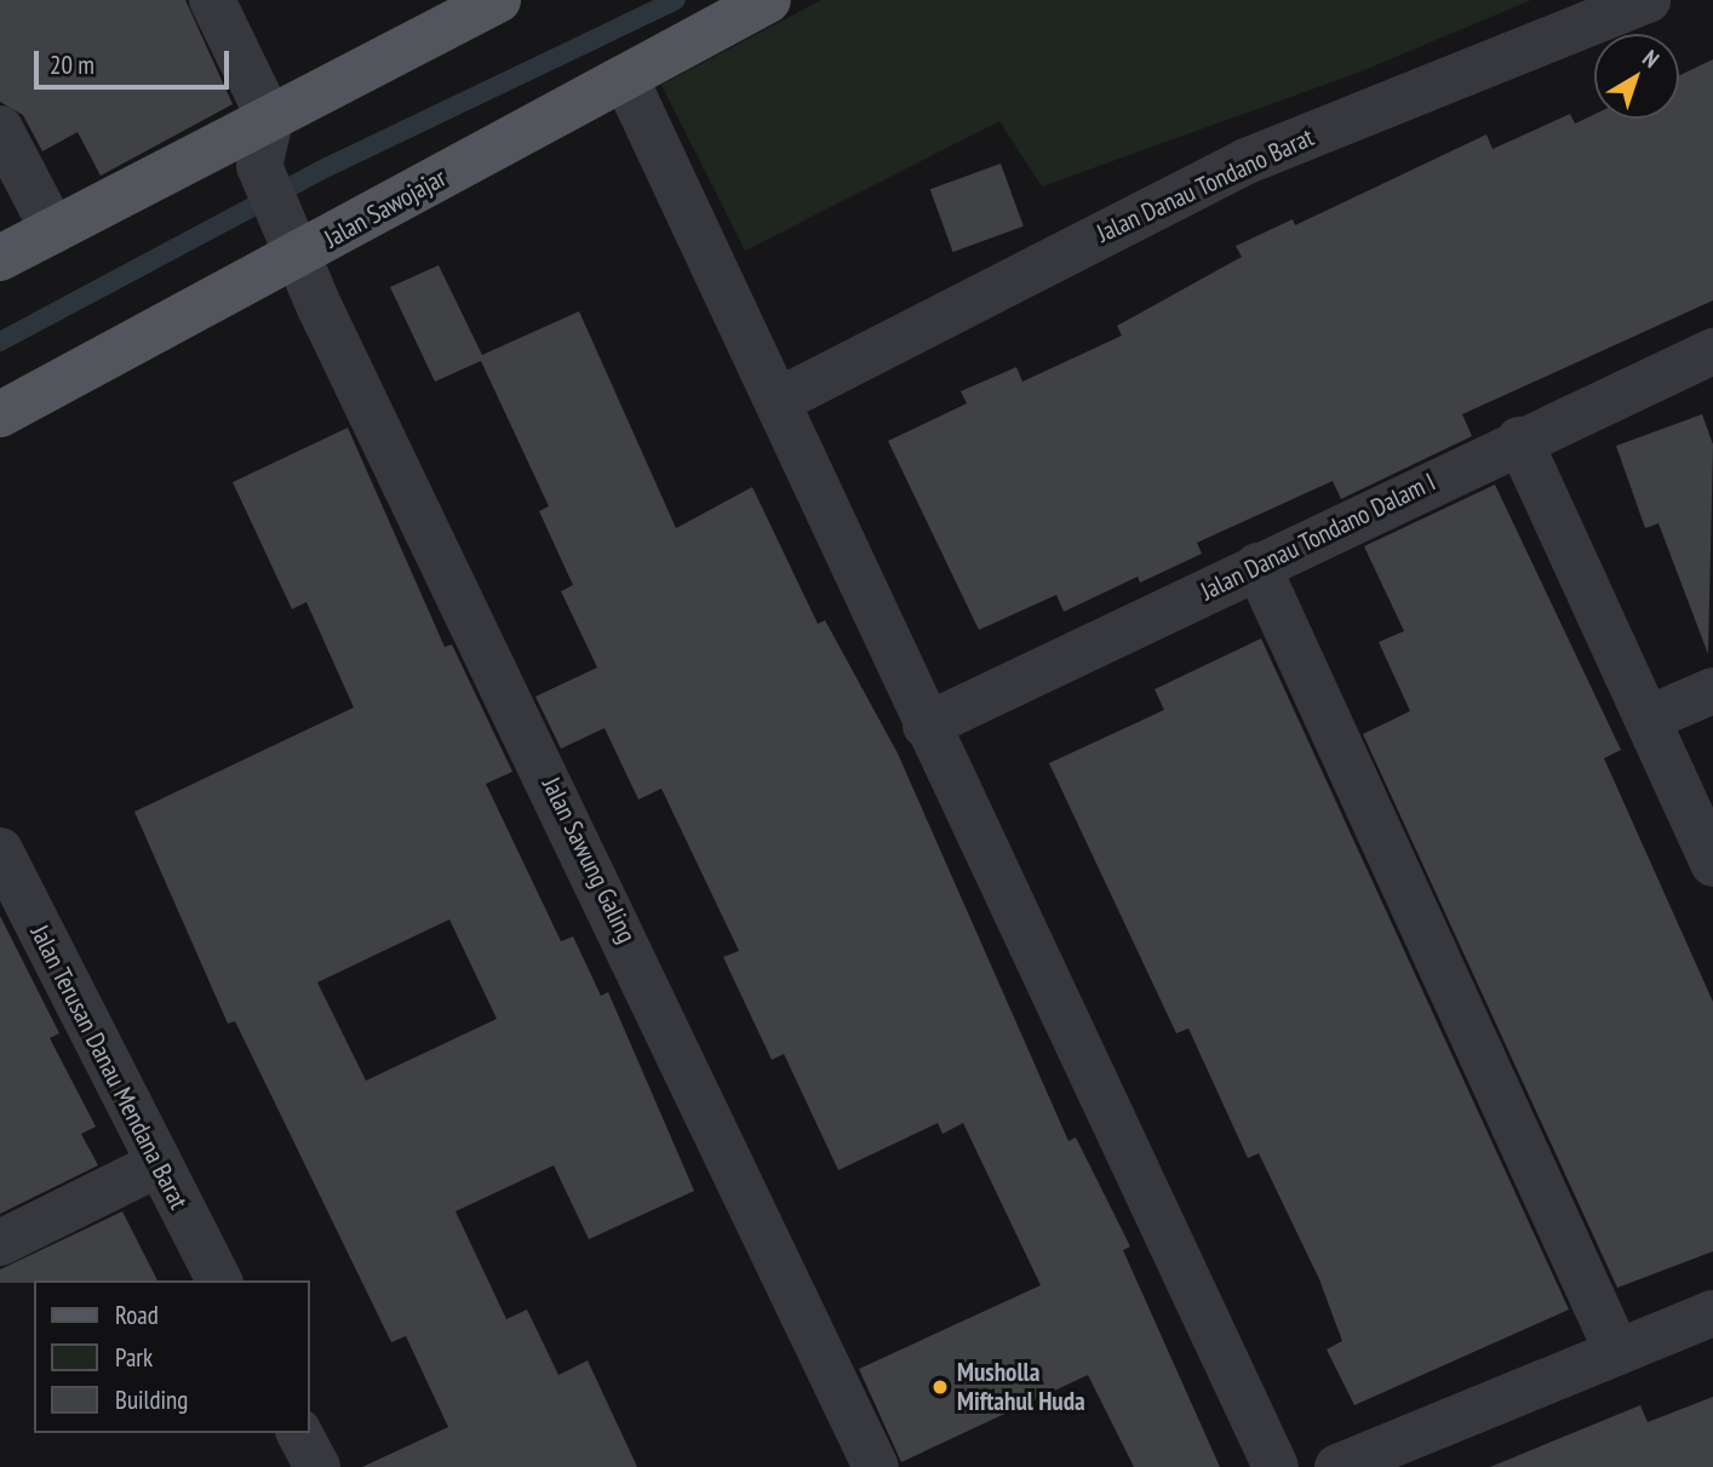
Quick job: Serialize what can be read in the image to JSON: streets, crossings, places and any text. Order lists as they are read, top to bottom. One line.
{"streets":{"main road":["Jalan Sawojajar"],"street":["Jalan Danau Tondano Barat","Jalan Danau Tondano Dalam I","Jalan Sawung Galing","Jalan Terusan Danau Mendana Barat"]},"crossings":[["Jalan Sawojajar","Jalan Sawung Galing"]],"places":["Musholla Miftahul Huda"],"legend":["Road","Park","Building"],"scale_bar":"20 m","north":"top right"}
